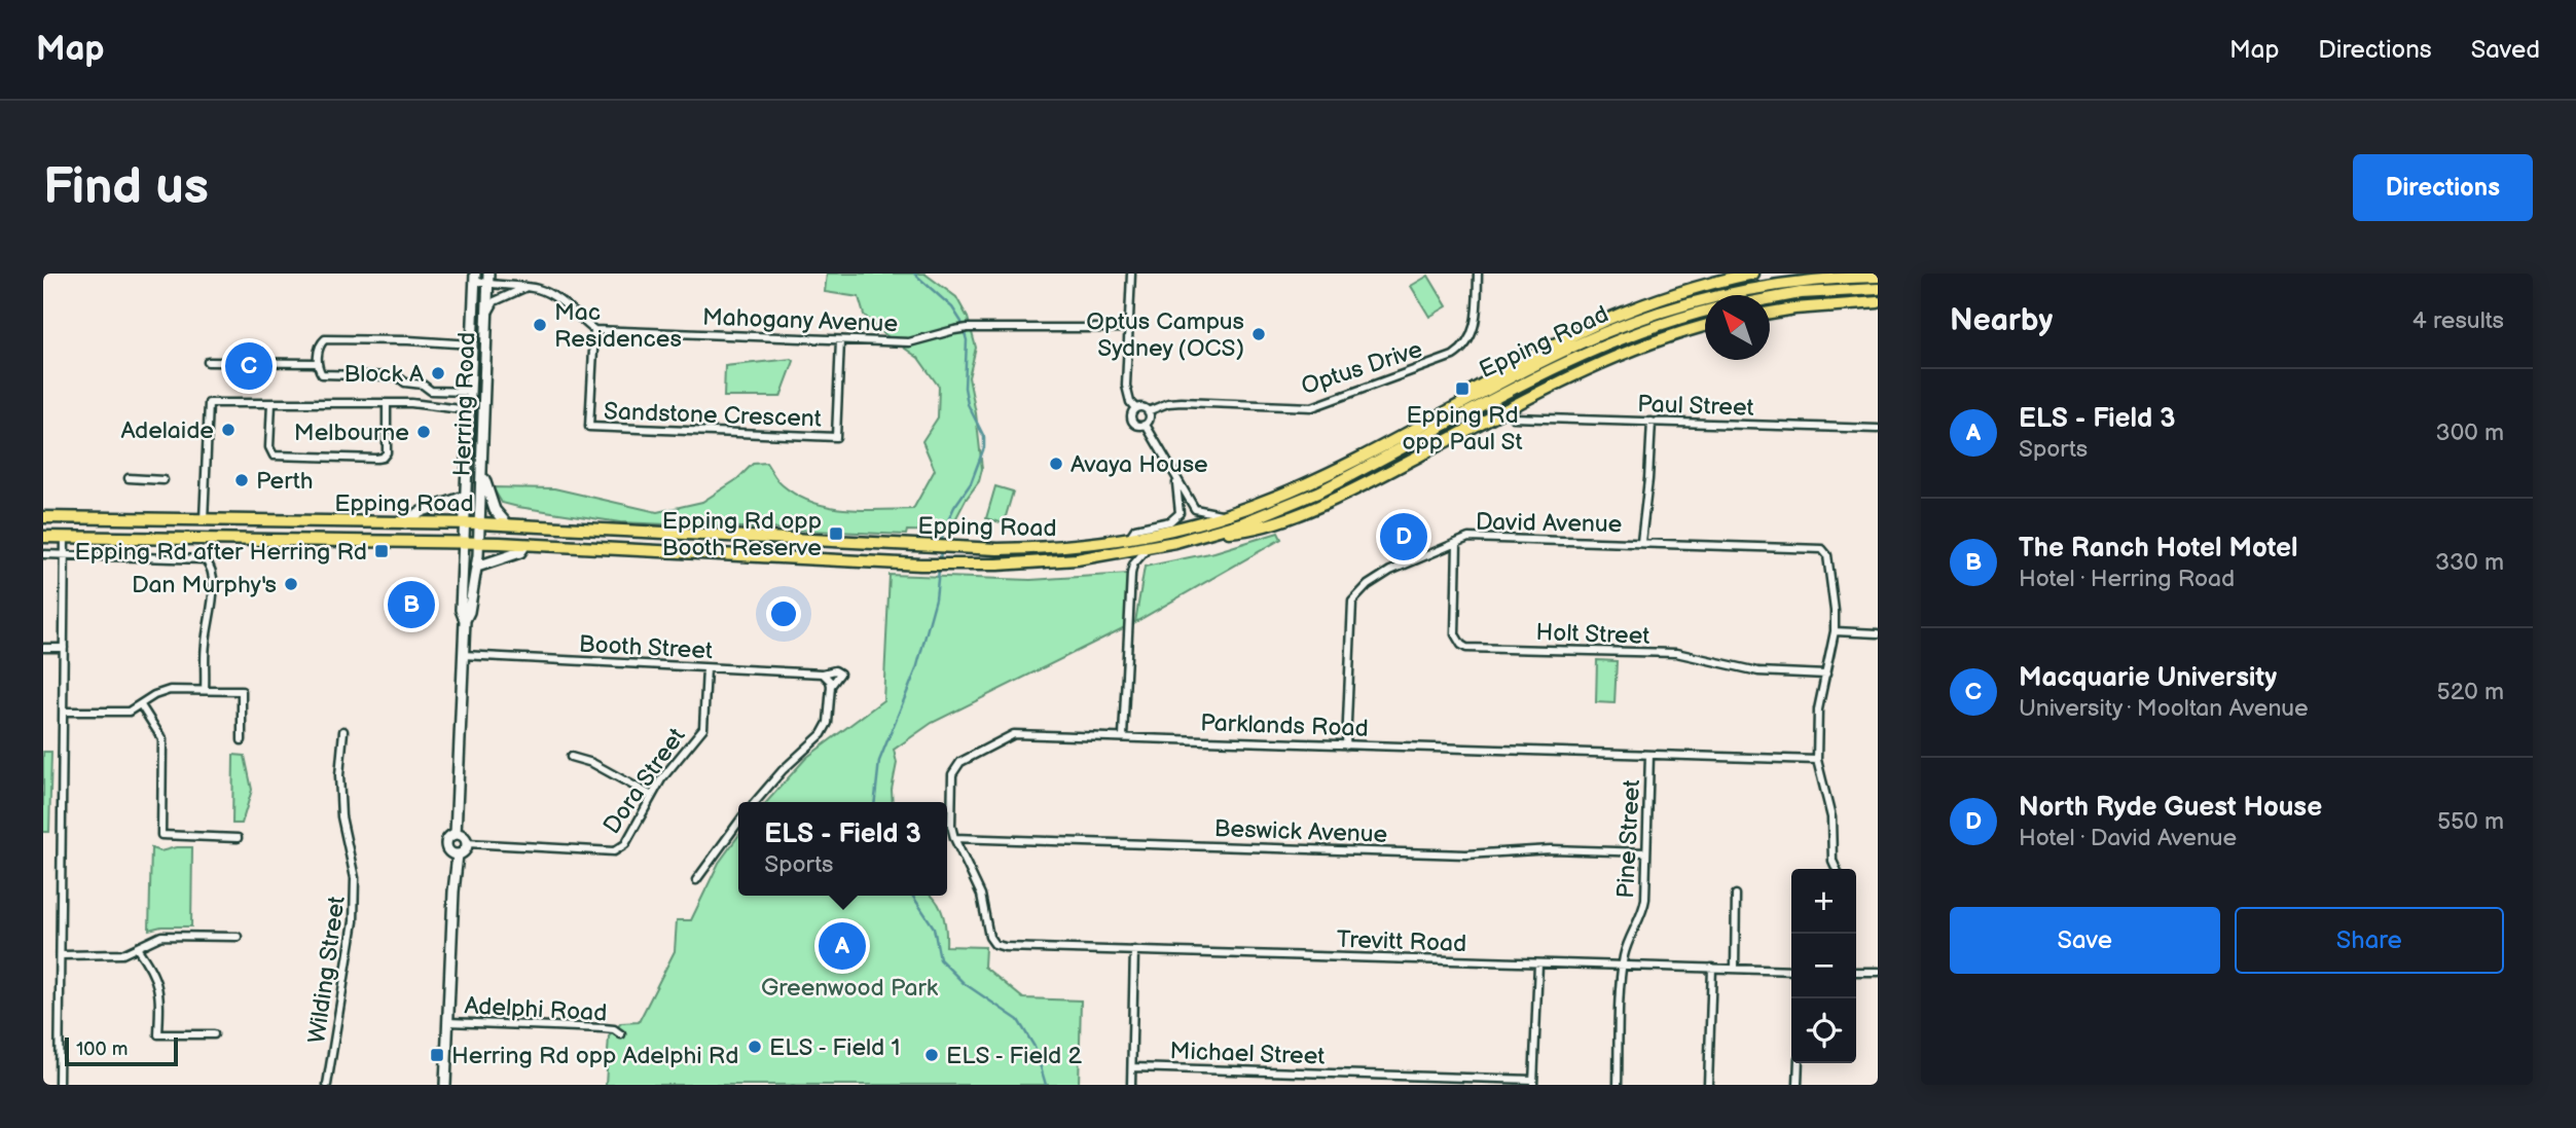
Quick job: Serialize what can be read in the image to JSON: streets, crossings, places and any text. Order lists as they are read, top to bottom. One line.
{"streets":{"main road":["Epping Road"],"street":["Mahogany Avenue","Optus Drive","Herring Road","Paul Street","Sandstone Crescent","David Avenue","Holt Street","Booth Street","Parklands Road","Dora Street","Beswick Avenue","Pine Street","Trevitt Road","Wilding Street","Adelphi Road","Michael Street"]},"crossings":[["Mahogany Avenue","Sandstone Crescent"],["Epping Road","Herring Road"],["Herring Road","Booth Street"],["Herring Road","Dora Street"],["David Avenue","Holt Street"],["David Avenue","Parklands Road"],["Booth Street","Dora Street"],["Parklands Road","Beswick Avenue"],["Parklands Road","Pine Street"],["Parklands Road","Trevitt Road"],["Beswick Avenue","Pine Street"],["Pine Street","Trevitt Road"]],"parks":["Greenwood Park"],"places":{"other":["Mac Residences","Optus Campus Sydney (OCS)","Block A","Adelaide","Melbourne","Avaya House","Perth","Dan Murphy's","ELS - Field 1","ELS - Field 2"],"transit":["Epping Rd opp Paul St","Epping Rd opp Booth Reserve","Epping Rd after Herring Rd","Herring Rd opp Adelphi Rd"]},"scale_bar":"100 m","north":"top left","page":{"header":"Map","nav":["Map","Directions","Saved"],"buttons":["Directions",["Save","Share"]],"title":"Find us","heading":["Nearby","4 results"],"pins":["C","D","B","A"],"list":[{"mark":"A","name":"ELS - Field 3","note":"Sports","value":"300 m"},{"mark":"B","name":"The Ranch Hotel Motel","note":"Hotel · Herring Road","value":"330 m"},{"mark":"C","name":"Macquarie University","note":"University · Mooltan Avenue","value":"520 m"},{"mark":"D","name":"North Ryde Guest House","note":"Hotel · David Avenue","value":"550 m"}],"popup":["ELS - Field 3","Sports"],"map_buttons":["+","−"],"scale":"100 m"}}
